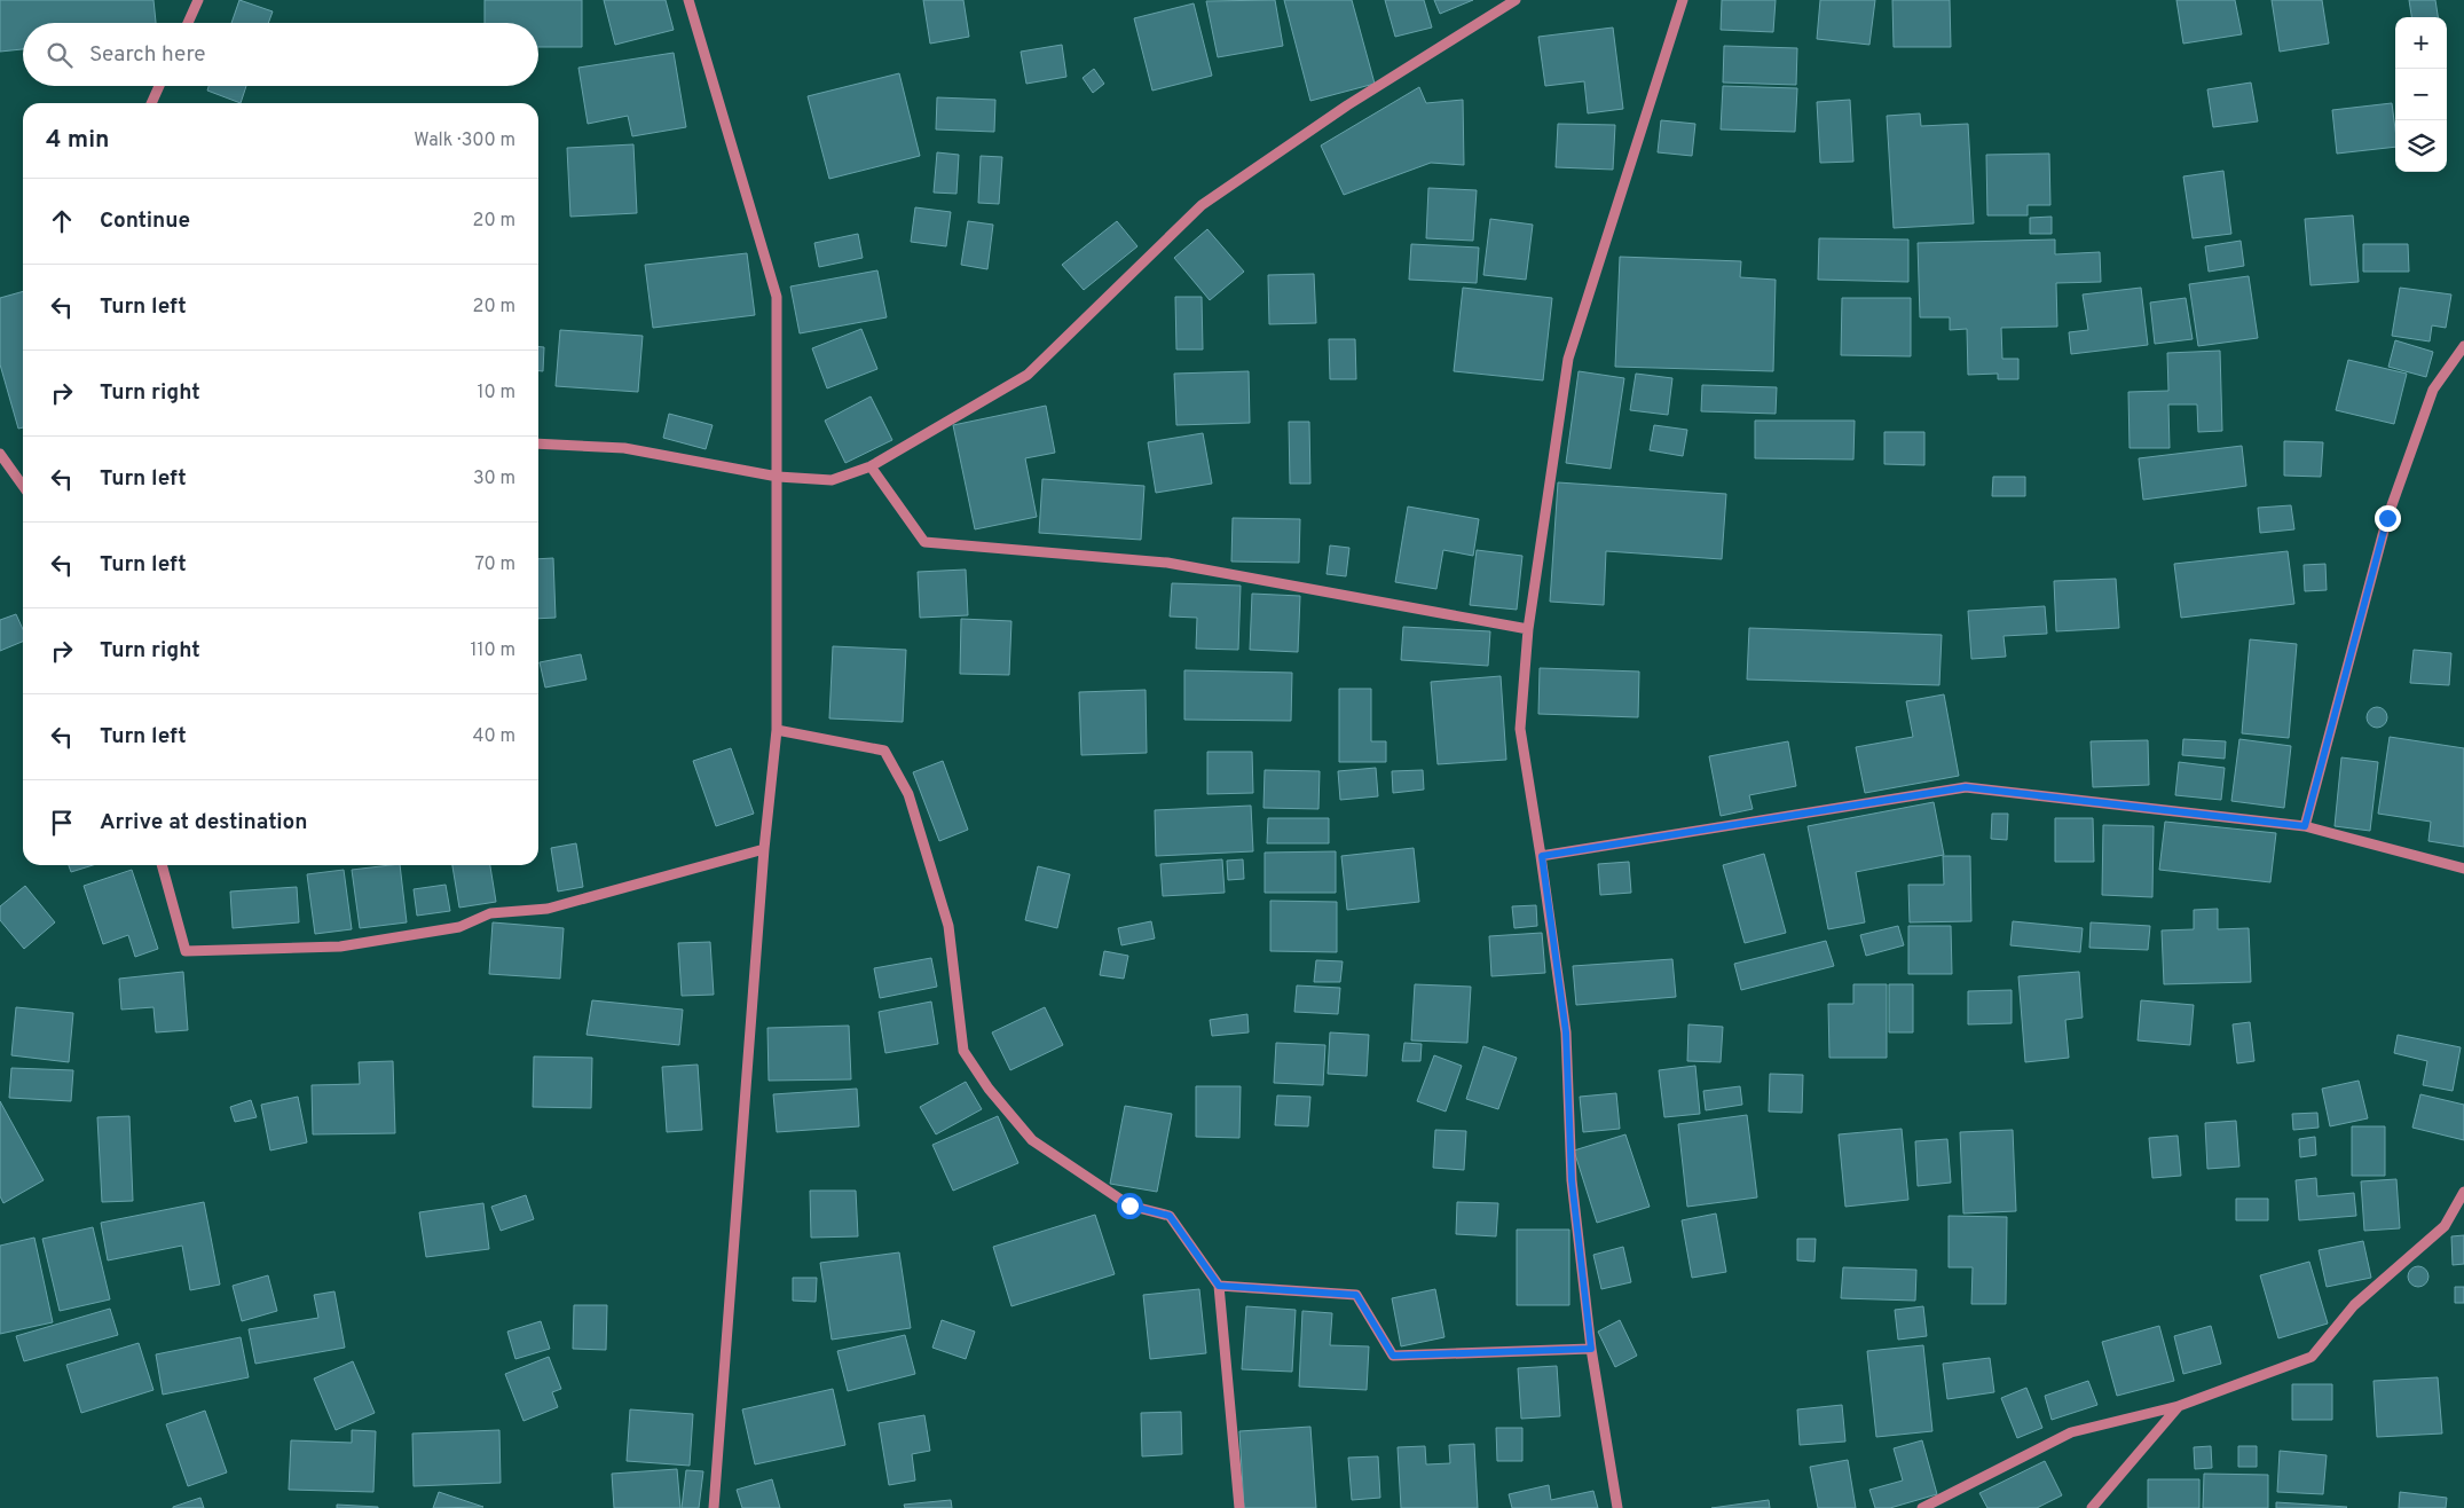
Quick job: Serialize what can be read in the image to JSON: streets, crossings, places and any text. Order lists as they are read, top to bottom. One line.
{"page":{"map_buttons":["+","−"],"search":"Search here","heading":["4 min","Walk · 300 m"],"list":[["Continue","20 m"],["Turn left","20 m"],["Turn right","10 m"],["Turn left","30 m"],["Turn left","70 m"],["Turn right","110 m"],["Turn left","40 m"],"Arrive at destination"]}}
